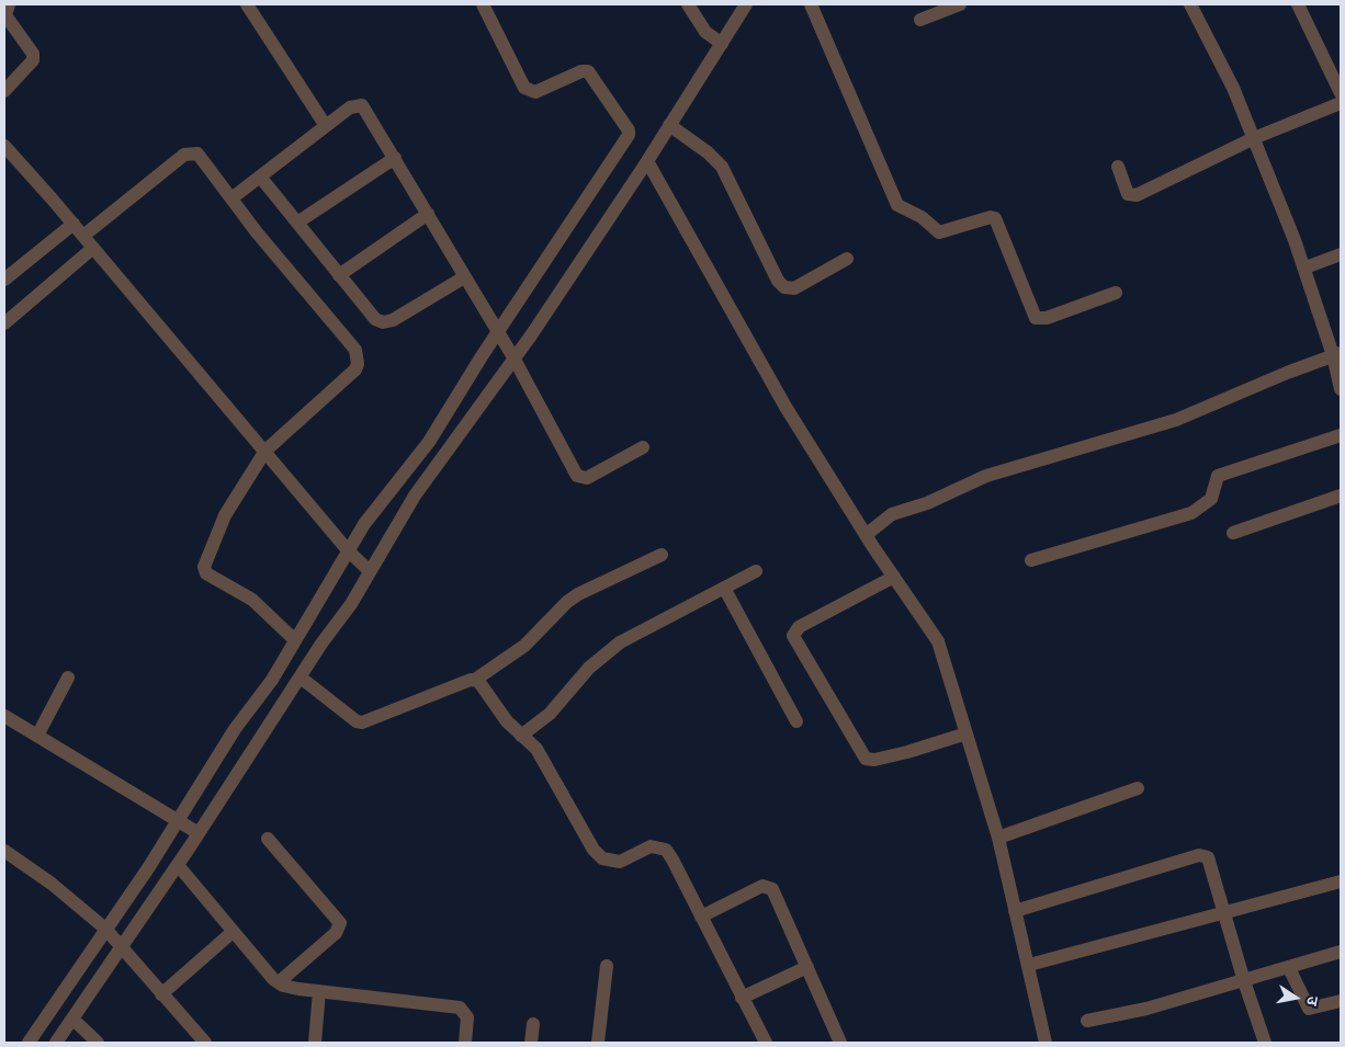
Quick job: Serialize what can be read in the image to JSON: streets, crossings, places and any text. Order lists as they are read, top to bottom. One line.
{"north":"right"}
